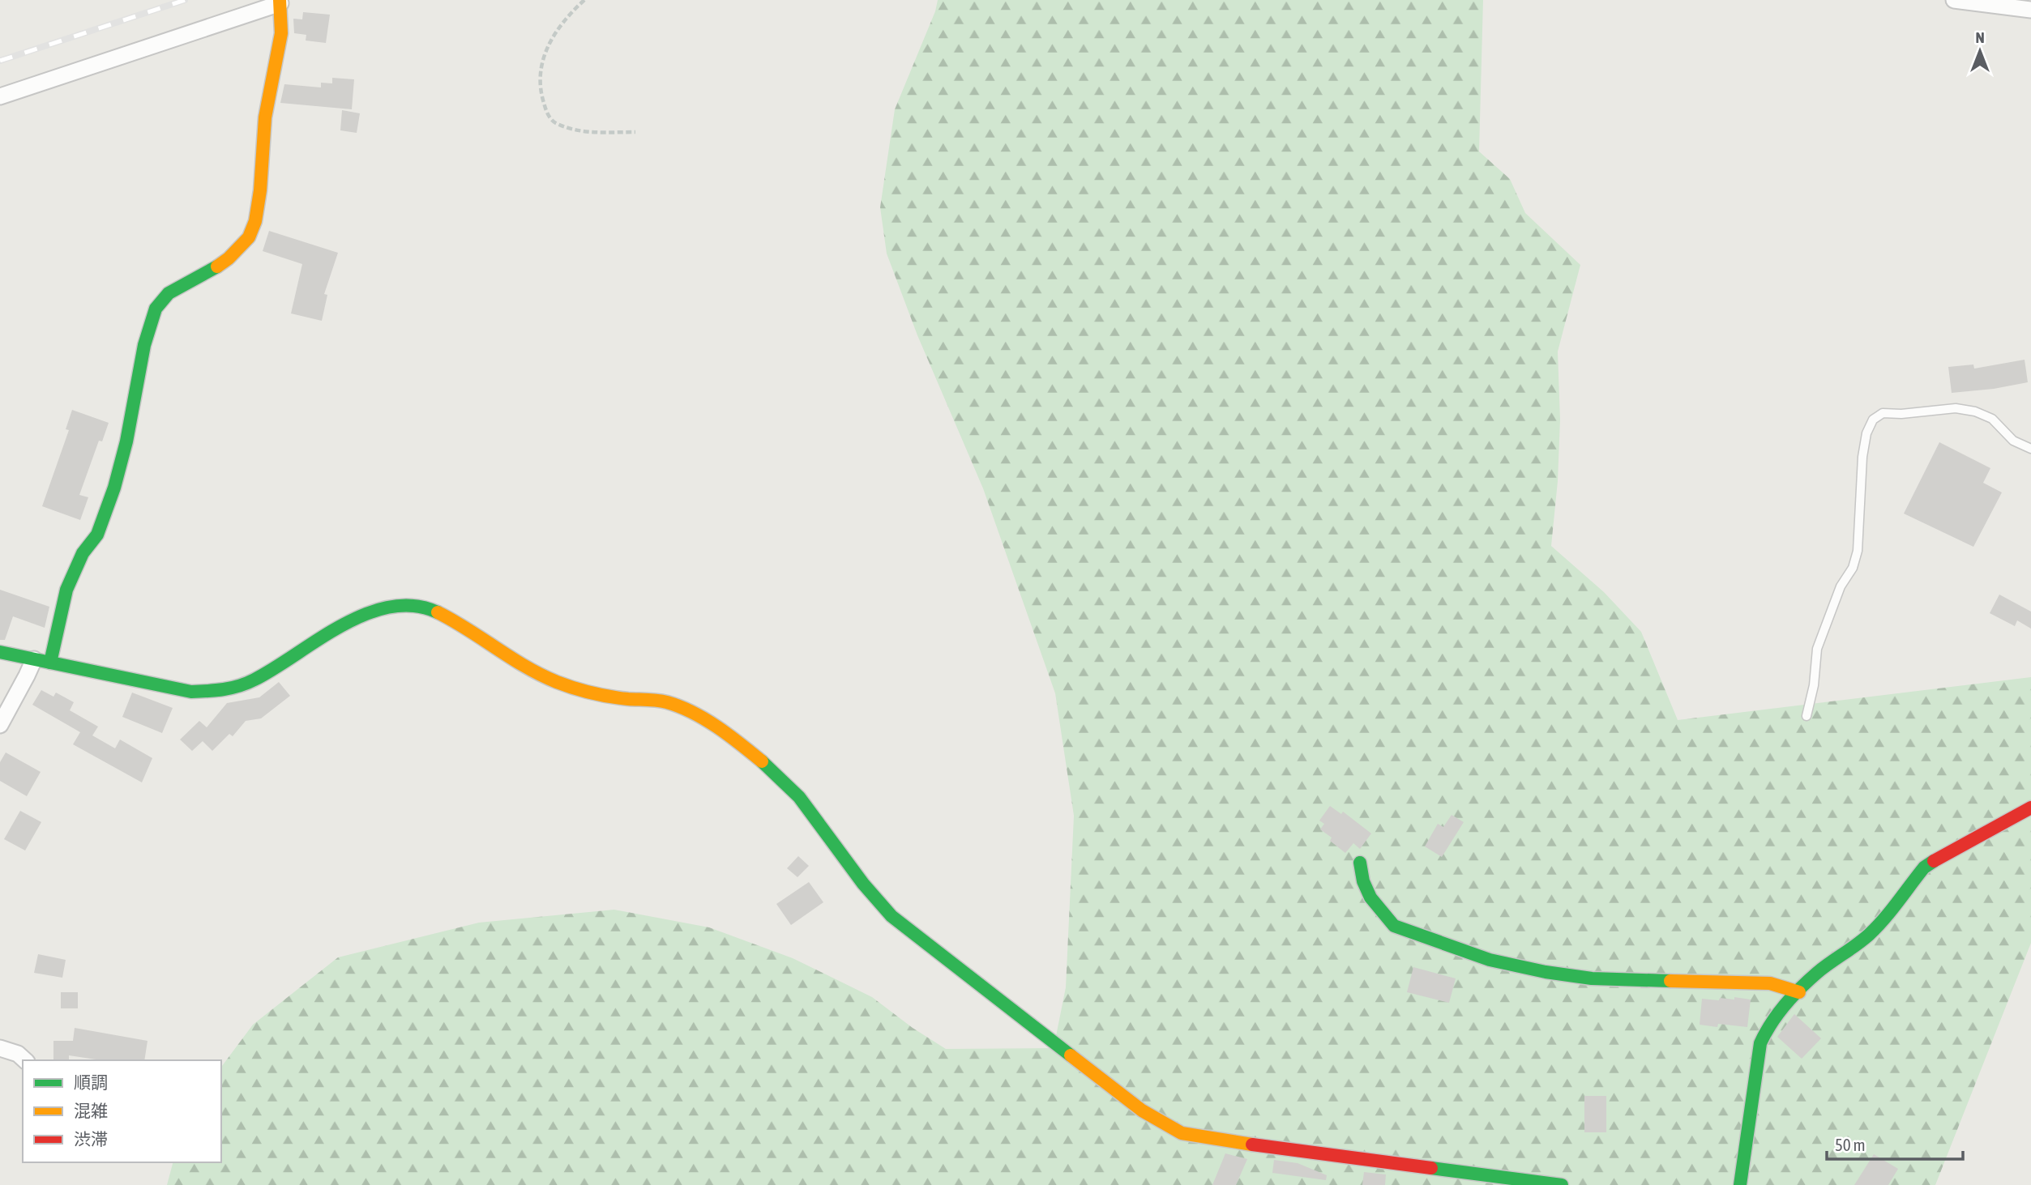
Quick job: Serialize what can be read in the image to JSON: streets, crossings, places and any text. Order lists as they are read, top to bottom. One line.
{"legend":["順調","混雑","渋滞"],"scale_bar":"50 m","north":"top"}
